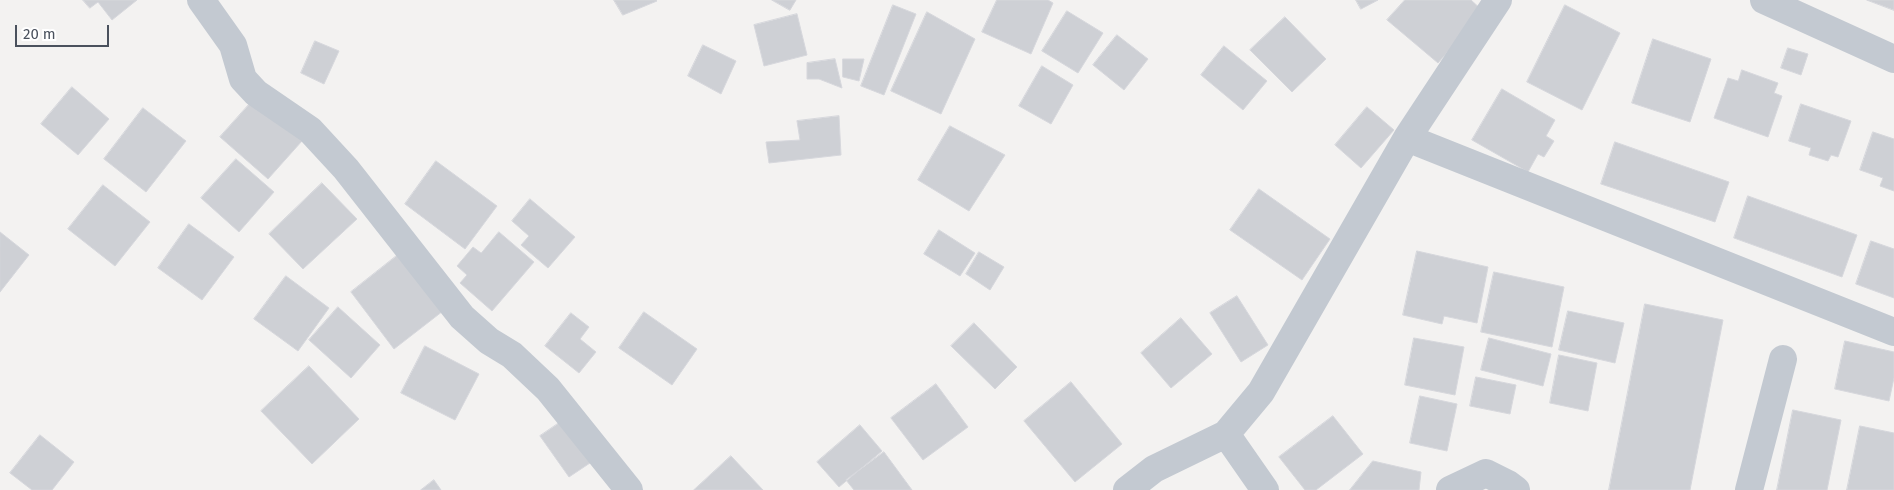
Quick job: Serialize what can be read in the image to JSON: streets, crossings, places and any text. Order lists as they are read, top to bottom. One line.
{"scale_bar":"20 m"}
